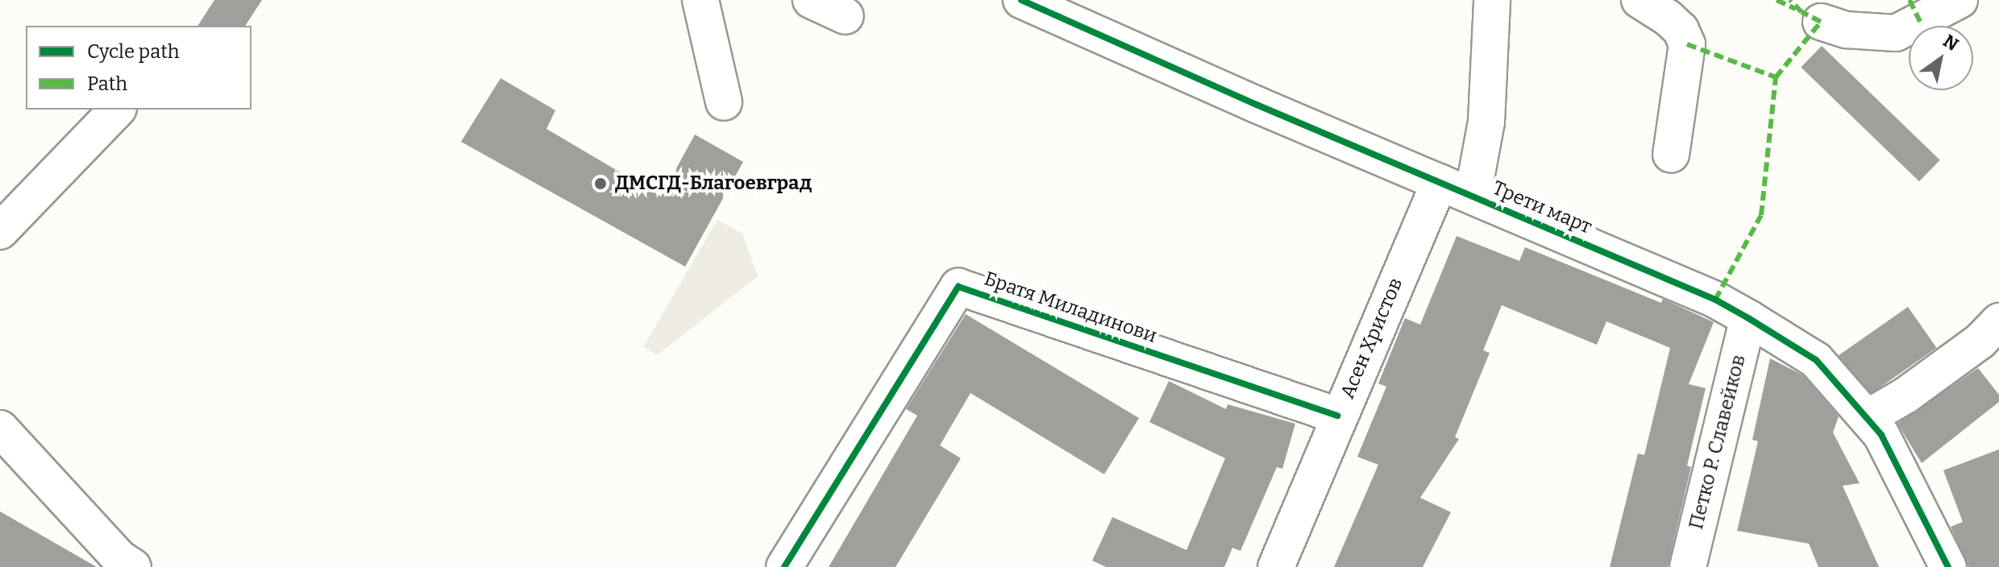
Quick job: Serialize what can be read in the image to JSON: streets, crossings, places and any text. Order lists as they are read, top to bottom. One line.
{"streets":{"street":["Трети март","Братя Миладинови","Асен Христов","Петко Р. Славейков"]},"crossings":[["Трети март","Асен Христов"],["Трети март","Петко Р. Славейков"],["Братя Миладинови","Асен Христов"]],"places":["ДМСГД-Благоевград"],"legend":["Cycle path","Path"],"north":"top right"}
